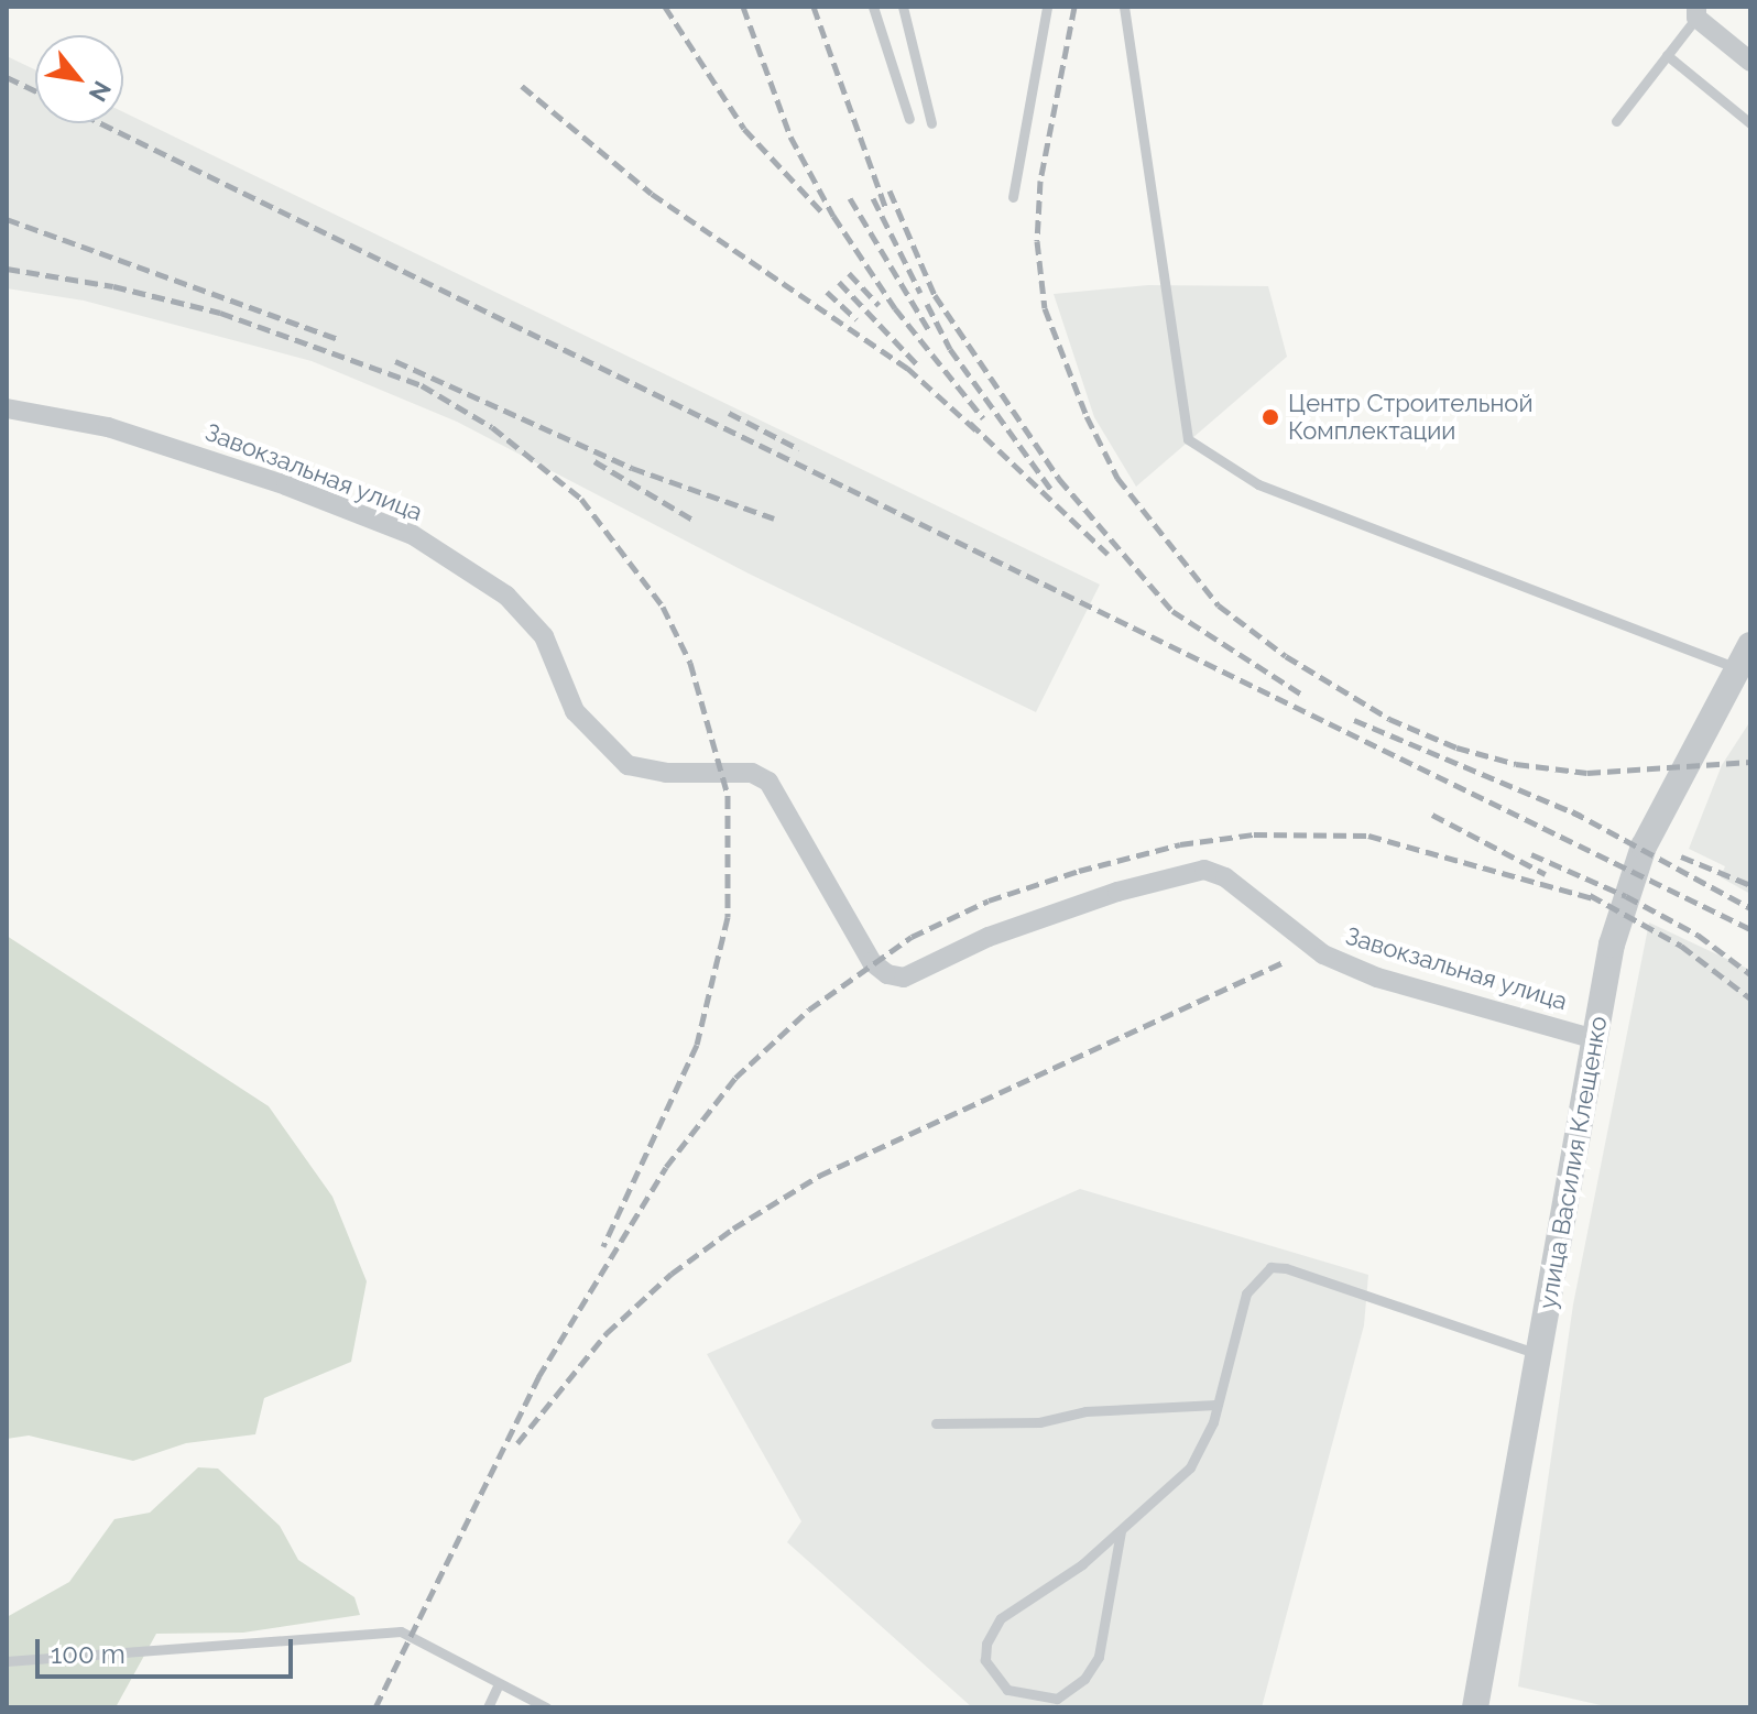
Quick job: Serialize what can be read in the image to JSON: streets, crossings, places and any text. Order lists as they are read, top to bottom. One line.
{"streets":{"street":["Завокзальная улица","улица Василия Клещенко"]},"crossings":[["Завокзальная улица","улица Василия Клещенко"]],"places":["Центр Строительной Комплектации"],"scale_bar":"100 m","north":"bottom right"}
